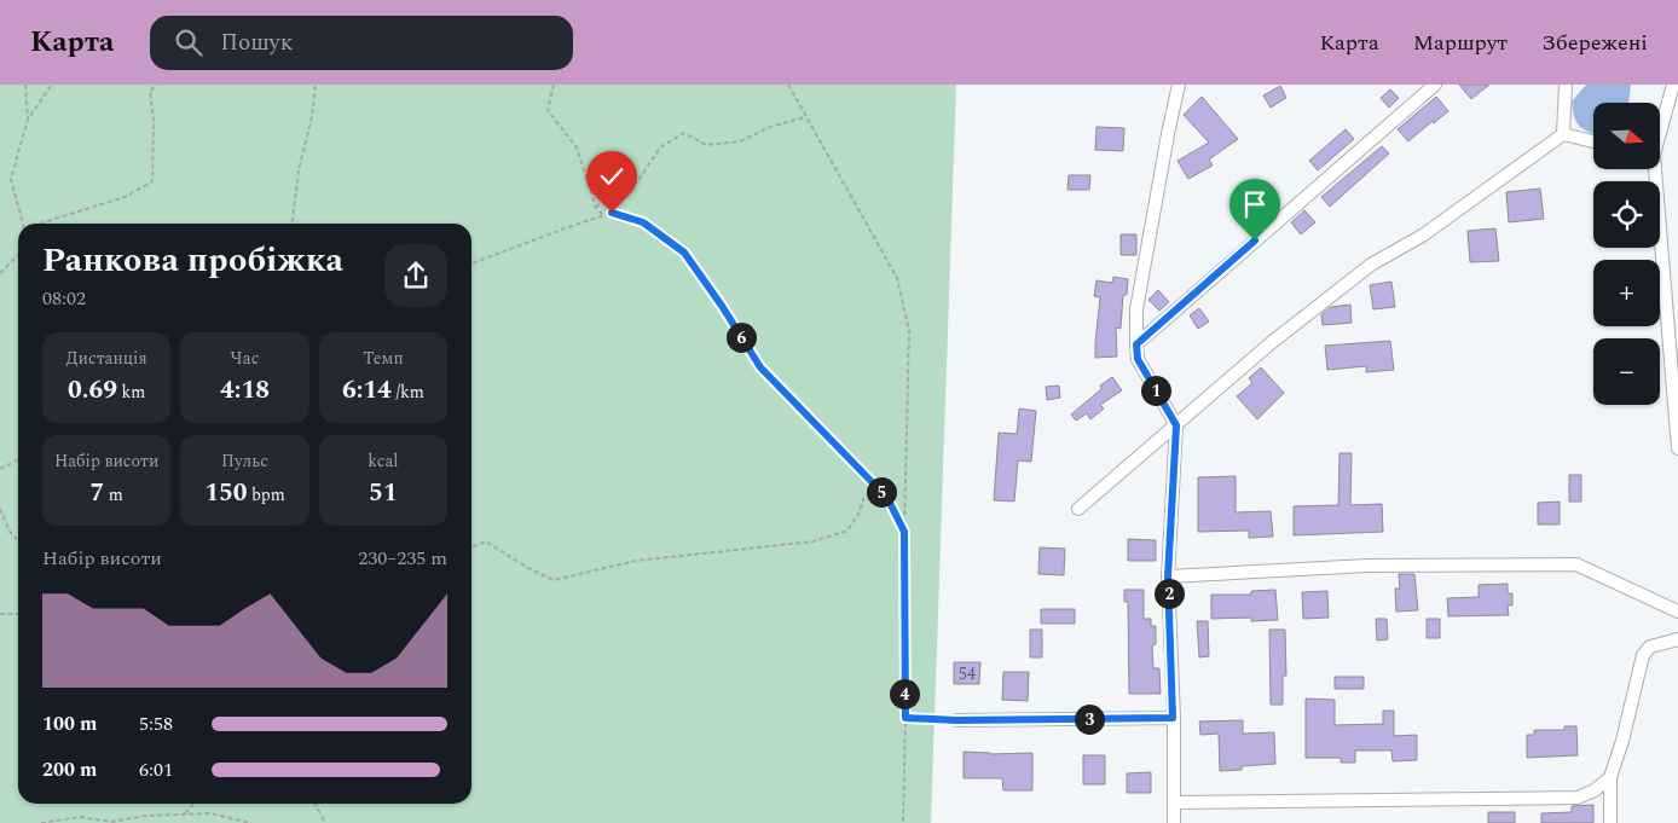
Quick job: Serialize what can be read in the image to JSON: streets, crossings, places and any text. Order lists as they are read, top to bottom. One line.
{"house_numbers":["54"],"north":"right","page":{"header":"Карта","search":"Пошук","nav":["Карта","Маршрут","Збережені"],"map_buttons":["+","−"],"heading":["Ранкова пробіжка","08:02"],"pins":["6","1","5","2","4","3"],"stats":[["Дистанція","0.69 km"],["Час","4:18"],["Темп","6:14 /km"],["Набір висоти","7 m"],["Пульс","150 bpm"],["kcal","51"]],"chart":["Набір висоти","230–235 m"],"list":[{"name":"100 m","note":"5:58"},{"name":"200 m","note":"6:01"}]}}
